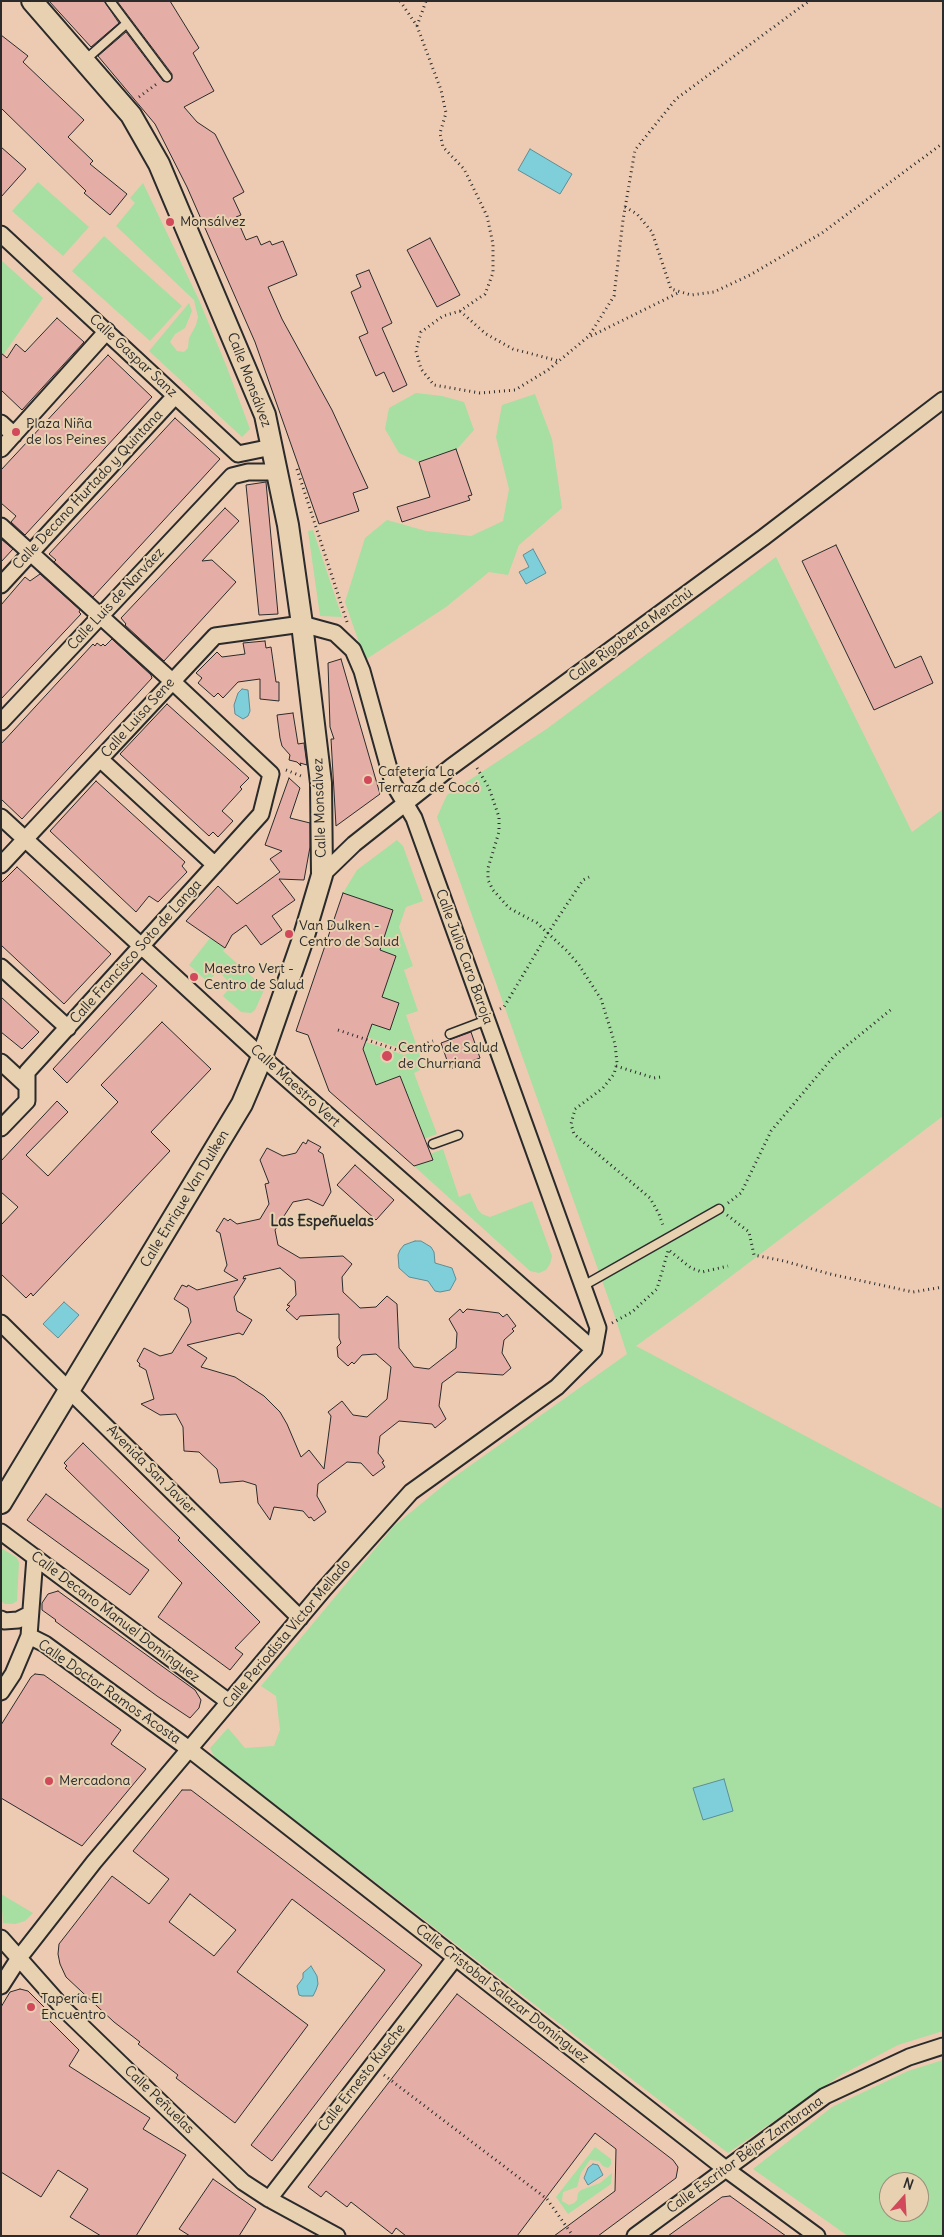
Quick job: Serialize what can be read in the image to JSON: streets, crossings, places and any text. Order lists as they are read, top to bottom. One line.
{"streets":{"street":["Calle Gaspar Sanz","Calle Monsálvez","Calle Decano Hurtado y Quintana","Calle Luis de Narváez","Calle Rigoberta Menchú","Calle Luisa Sene","Calle Francisco Soto de Langa","Calle Julio Caro Baroja","Calle Maestro Vert","Calle Enrique Van Dulken","Avenida San Javier","Calle Decano Manuel Domínguez","Calle Periodista Víctor Mellado","Calle Doctor Ramos Acosta","Calle Cristobal Salazar Domínguez","Calle Ernesto Kusche","Calle Peñuelas","Calle Escritor Béjar Zambrana"]},"crossings":[["Calle Gaspar Sanz","Calle Decano Hurtado y Quintana"],["Calle Gaspar Sanz","Calle Luis de Narváez"],["Calle Monsálvez","Calle Rigoberta Menchú"],["Calle Monsálvez","Calle Luisa Sene"],["Calle Monsálvez","Calle Julio Caro Baroja"],["Calle Monsálvez","Calle Enrique Van Dulken"],["Calle Rigoberta Menchú","Calle Julio Caro Baroja"],["Calle Rigoberta Menchú","Calle Enrique Van Dulken"],["Calle Luisa Sene","Calle Francisco Soto de Langa"],["Calle Luisa Sene","Calle Julio Caro Baroja"],["Calle Luisa Sene","Calle Maestro Vert"],["Calle Francisco Soto de Langa","Calle Maestro Vert"],["Calle Julio Caro Baroja","Calle Maestro Vert"],["Calle Julio Caro Baroja","Calle Periodista Víctor Mellado"],["Calle Maestro Vert","Calle Enrique Van Dulken"],["Calle Maestro Vert","Calle Periodista Víctor Mellado"],["Calle Enrique Van Dulken","Avenida San Javier"],["Avenida San Javier","Calle Periodista Víctor Mellado"],["Calle Decano Manuel Domínguez","Calle Periodista Víctor Mellado"],["Calle Periodista Víctor Mellado","Calle Doctor Ramos Acosta"],["Calle Periodista Víctor Mellado","Calle Cristobal Salazar Domínguez"],["Calle Periodista Víctor Mellado","Calle Peñuelas"],["Calle Doctor Ramos Acosta","Calle Cristobal Salazar Domínguez"],["Calle Cristobal Salazar Domínguez","Calle Ernesto Kusche"],["Calle Cristobal Salazar Domínguez","Calle Escritor Béjar Zambrana"],["Calle Ernesto Kusche","Calle Peñuelas"]],"districts":["Las Espeñuelas"],"places":["Monsálvez","Plaza Niña de los Peines","Cafetería La Terraza de Cocó","Van Dulken - Centro de Salud","Maestro Vert - Centro de Salud","Centro de Salud de Churriana","Mercadona","Tapería El Encuentro"],"north":"top"}
